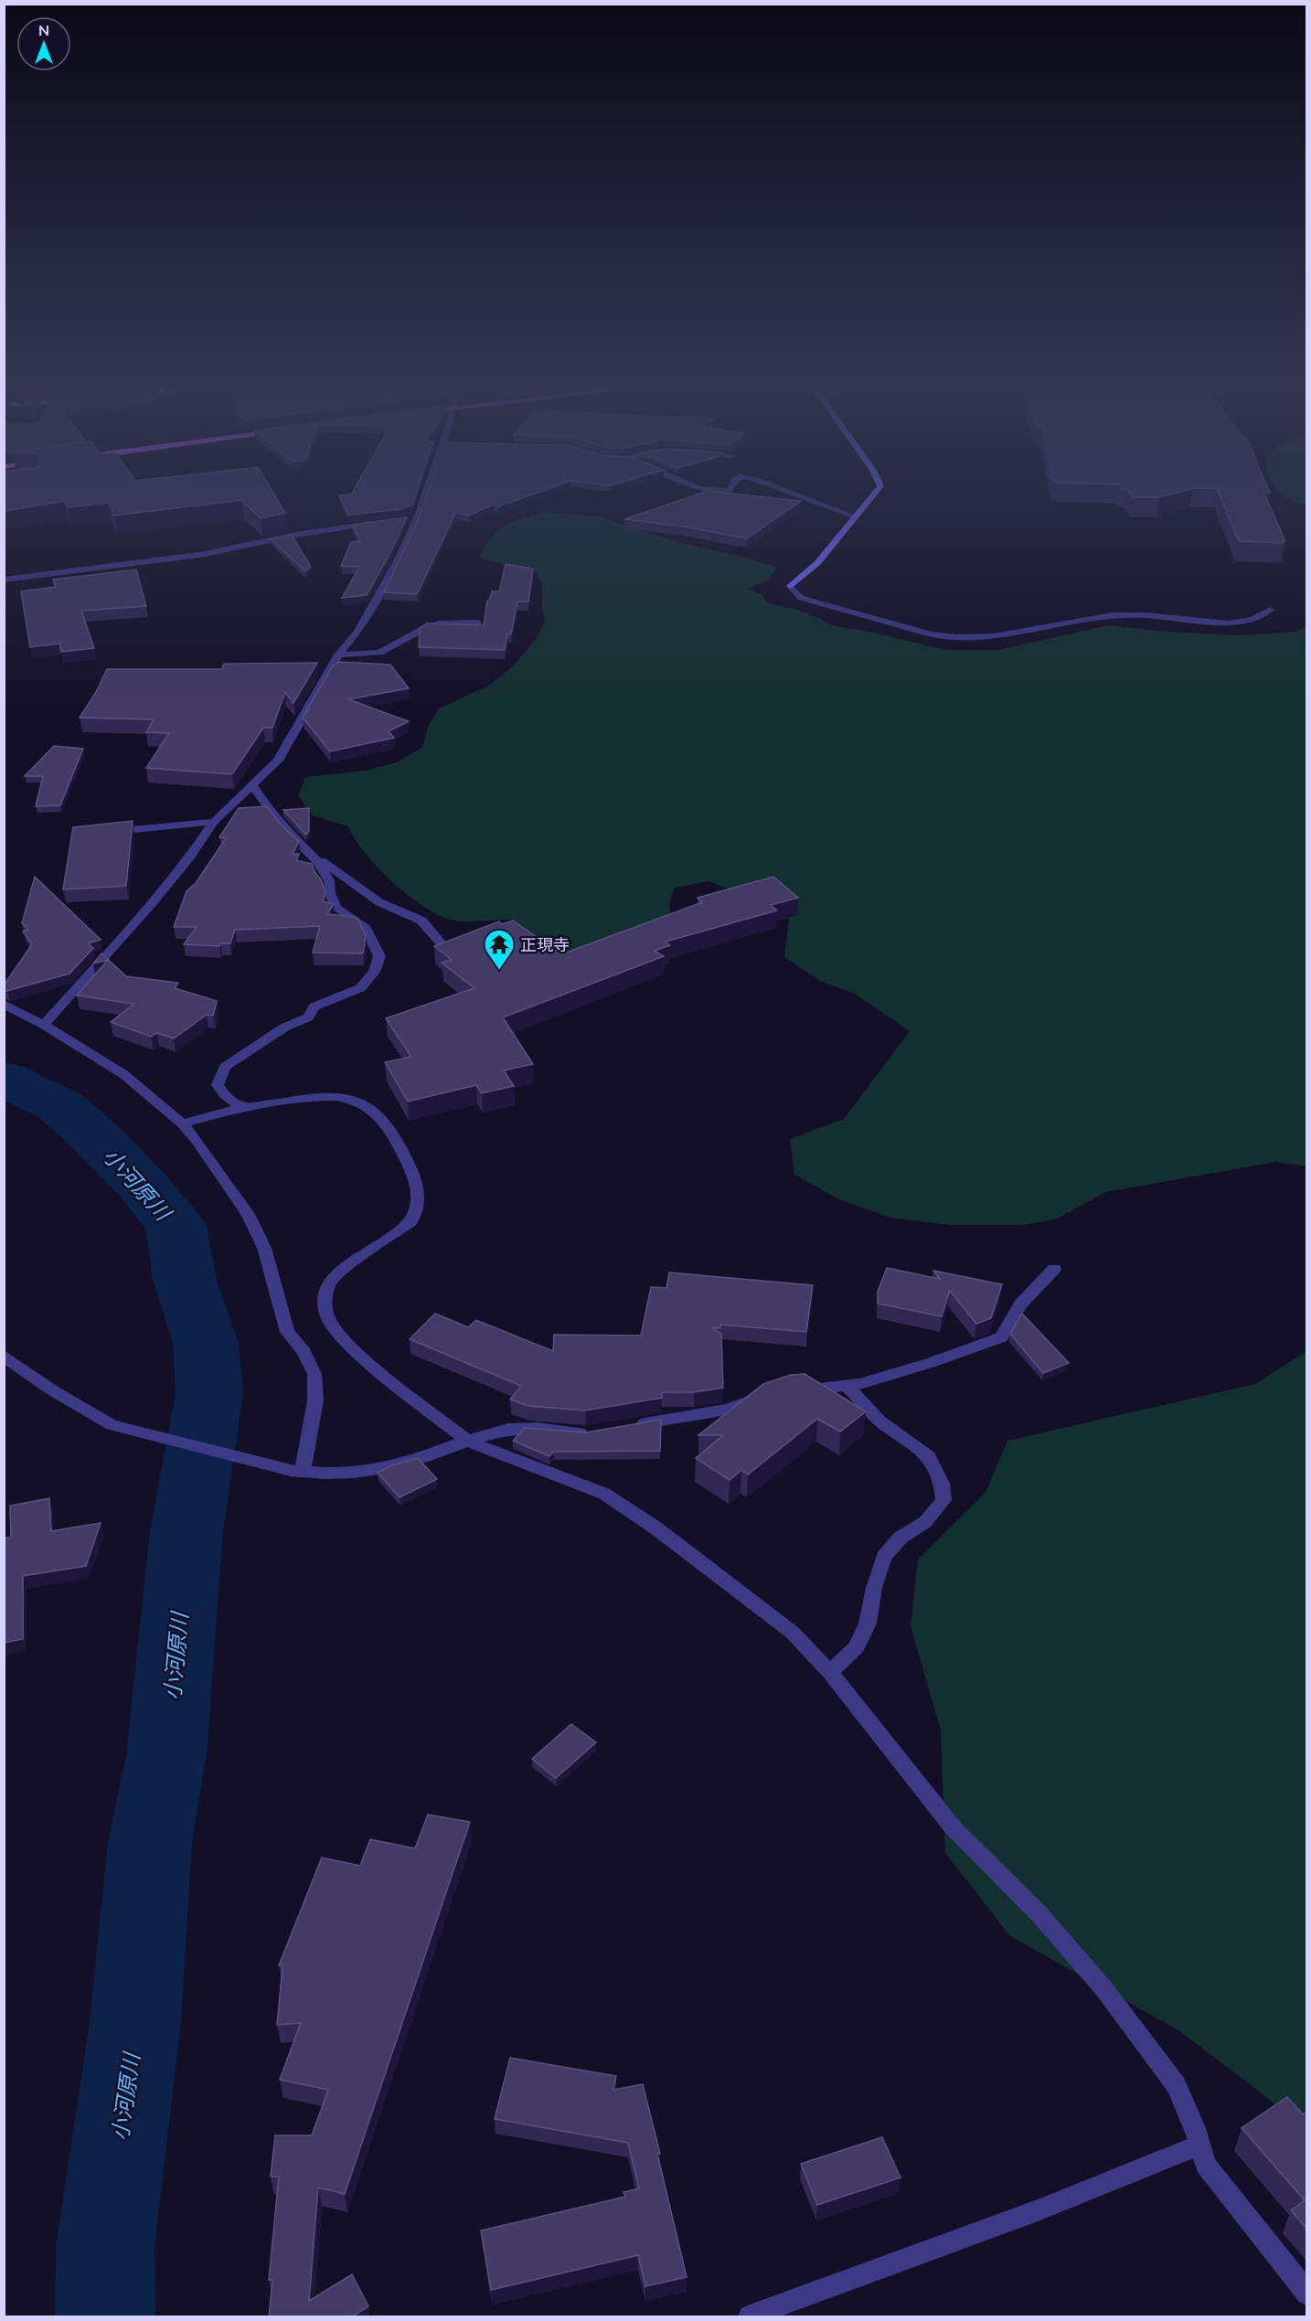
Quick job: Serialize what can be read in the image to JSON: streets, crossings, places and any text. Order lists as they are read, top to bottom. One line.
{"water":["小河原川"],"places":{"temple":["正現寺"]},"north":"top"}
